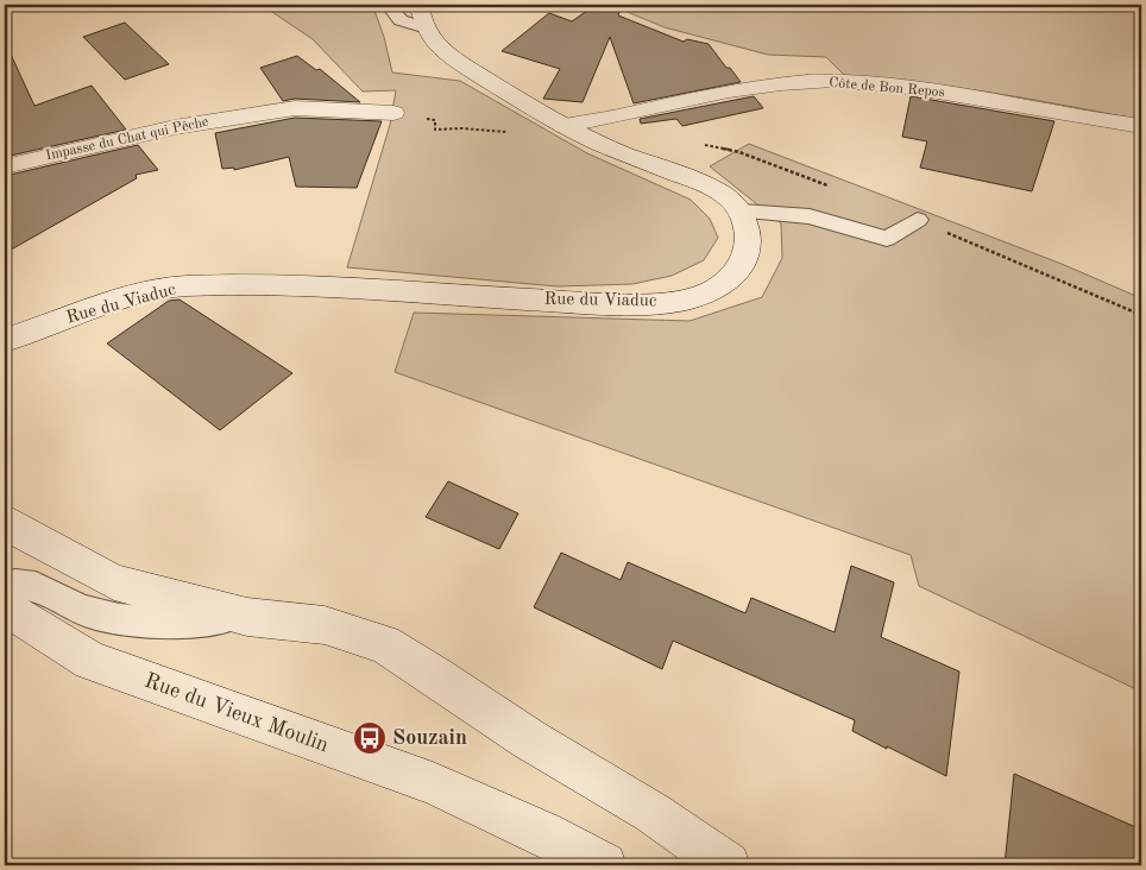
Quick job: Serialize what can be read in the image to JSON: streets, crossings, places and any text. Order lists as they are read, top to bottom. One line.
{"streets":{"street":["Côte de Bon Repos","Impasse du Chat qui Pêche","Rue du Viaduc","Rue du Vieux Moulin"]},"places":{"bus stop":["Souzain"]}}
